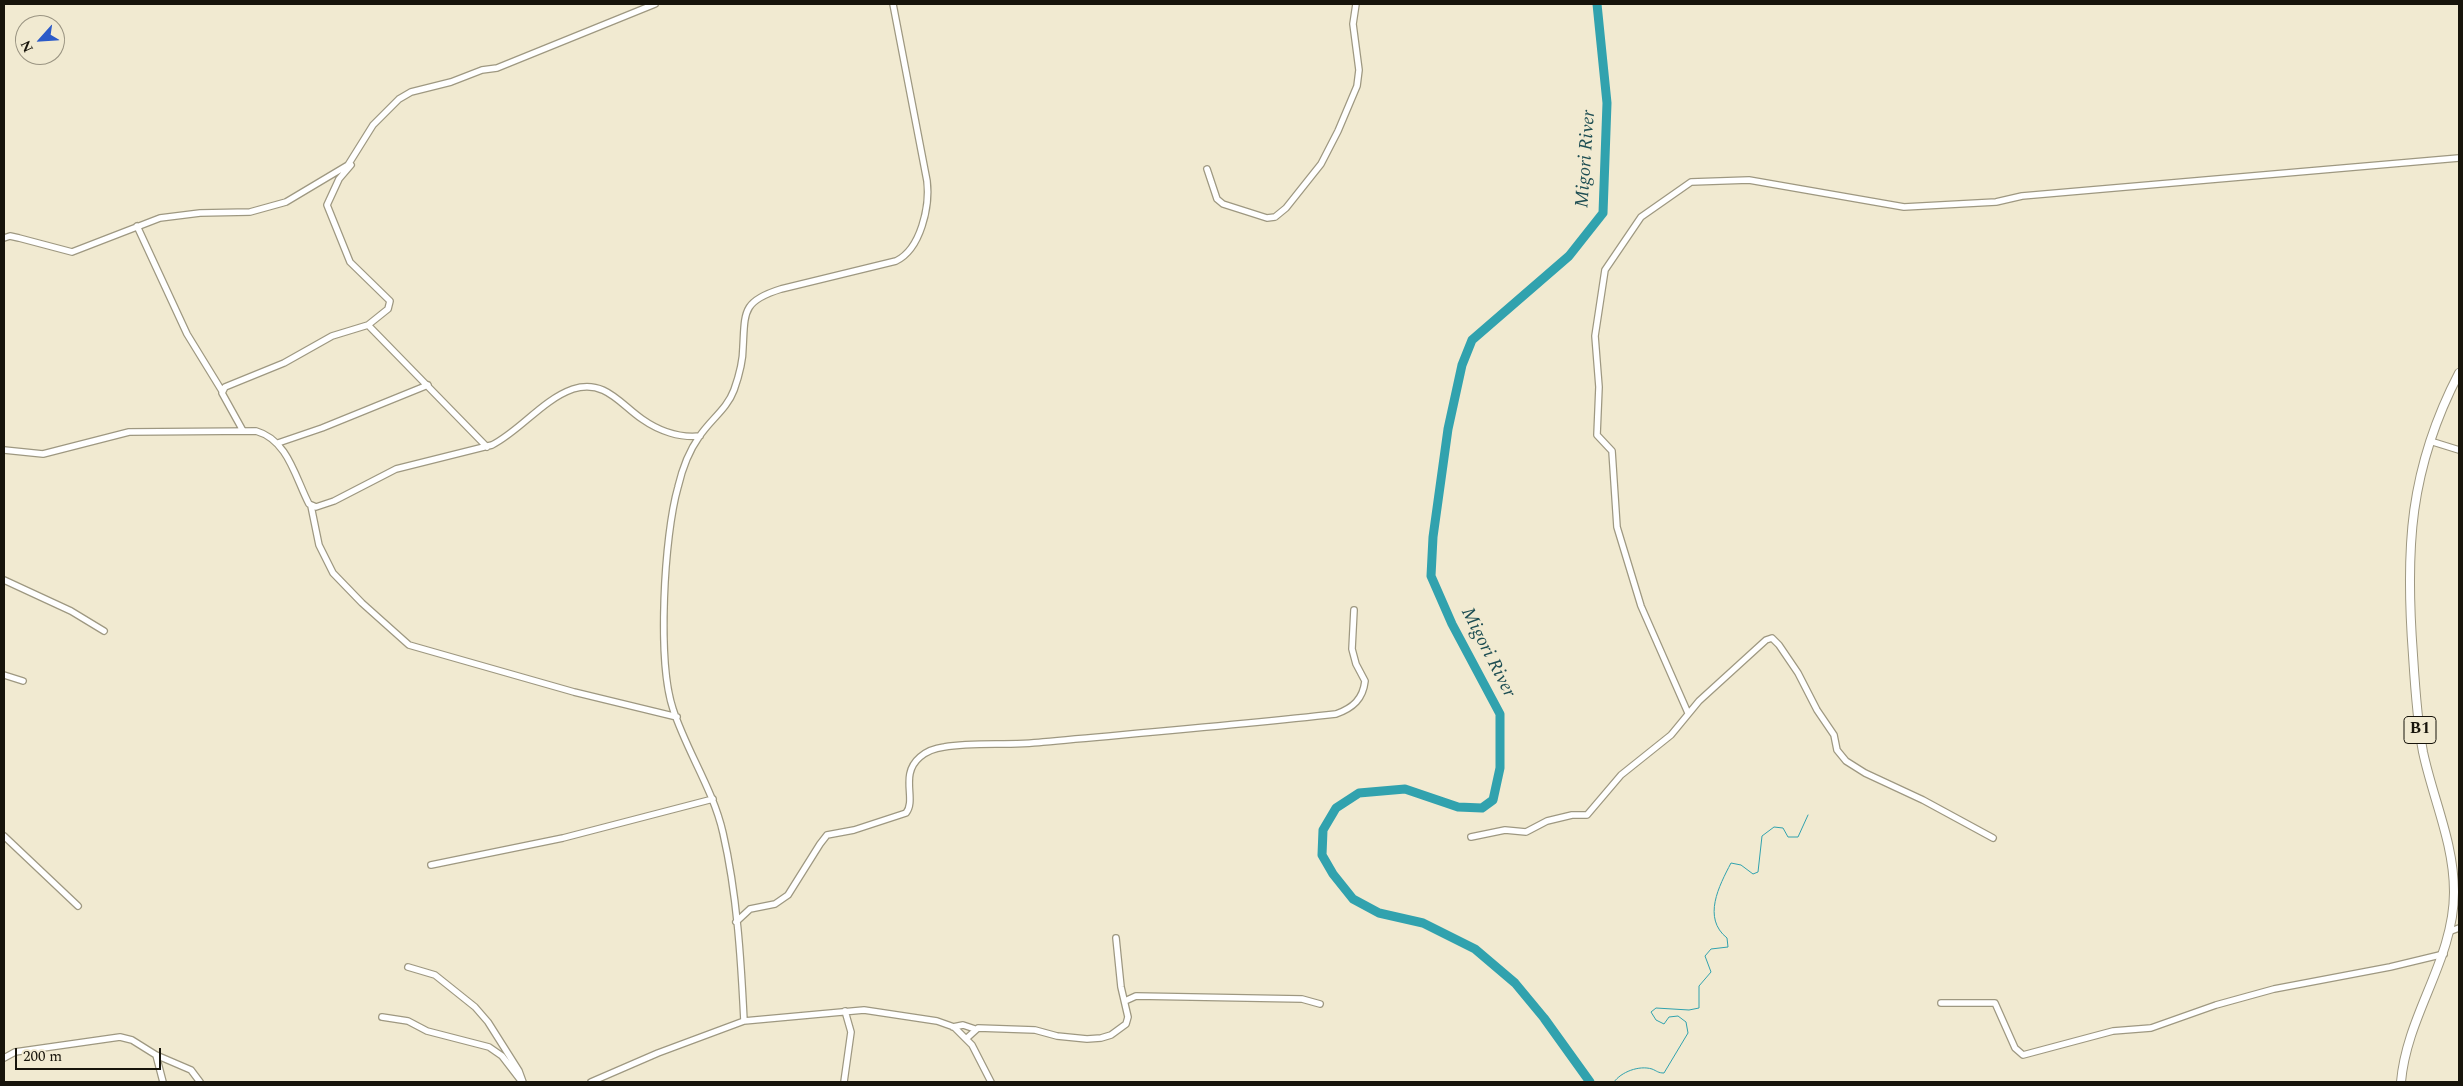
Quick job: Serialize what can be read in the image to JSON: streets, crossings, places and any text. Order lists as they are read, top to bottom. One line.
{"streets":{"highway":["B1"]},"water":["Migori River"],"scale_bar":"200 m","north":"bottom left"}
